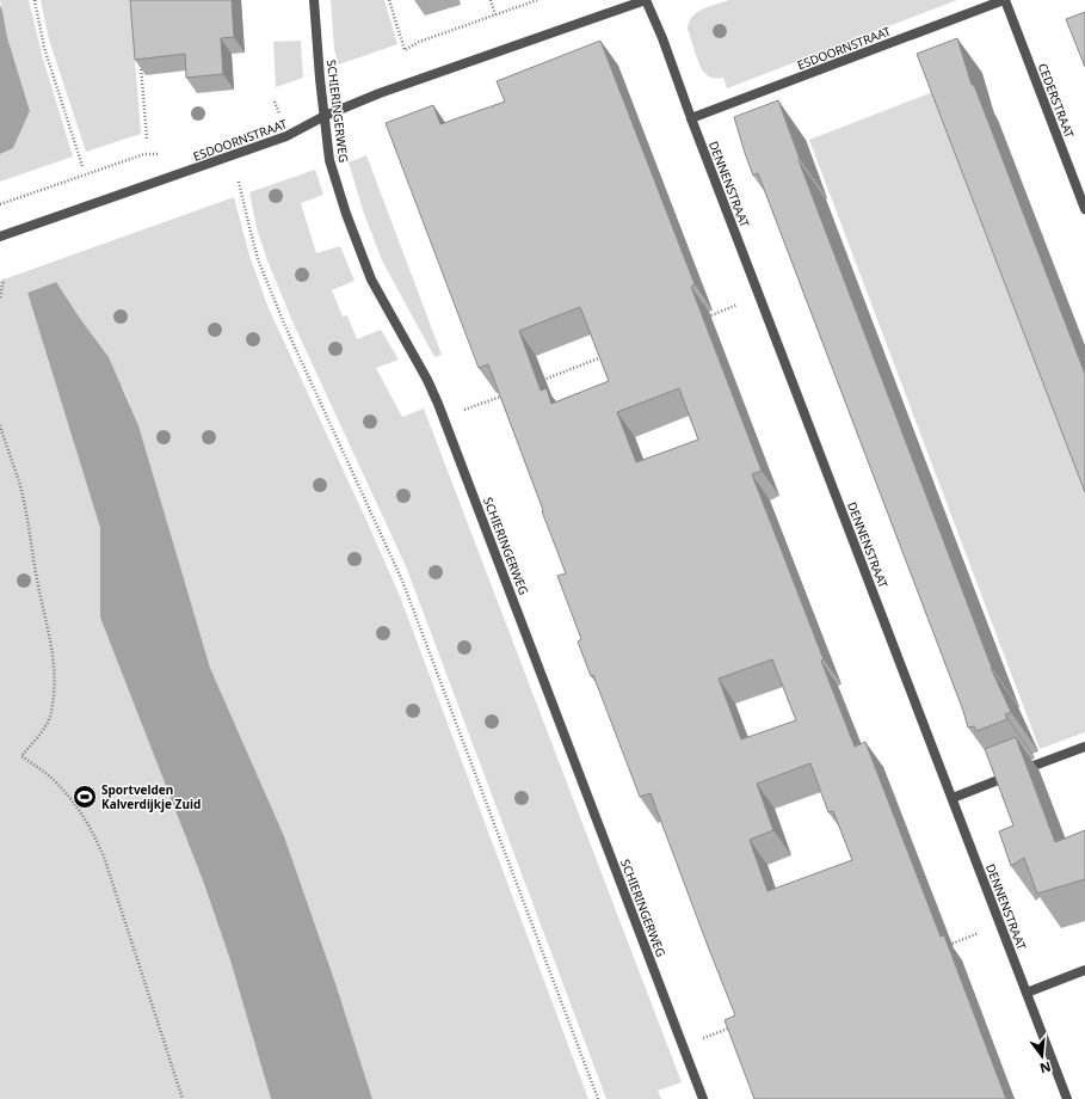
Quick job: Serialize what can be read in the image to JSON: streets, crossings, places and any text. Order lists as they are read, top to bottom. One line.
{"streets":{"street":["ESDOORNSTRAAT","CEDERSTRAAT","SCHIERINGERWEG","DENNENSTRAAT"]},"crossings":[["ESDOORNSTRAAT","CEDERSTRAAT"],["ESDOORNSTRAAT","SCHIERINGERWEG"],["ESDOORNSTRAAT","DENNENSTRAAT"]],"places":{"sports":["Sportvelden Kalverdijkje Zuid"]},"north":"bottom"}
